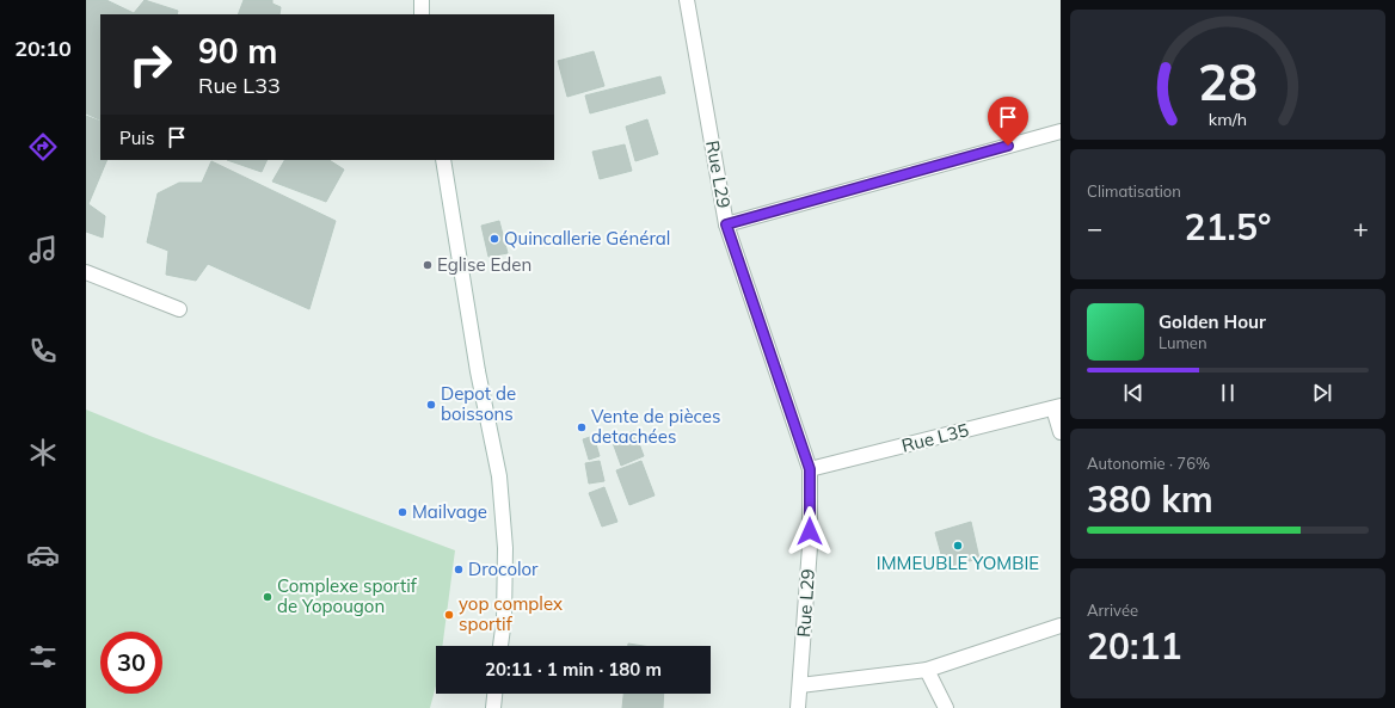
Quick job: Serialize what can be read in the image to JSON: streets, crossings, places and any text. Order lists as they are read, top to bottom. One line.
{"streets":{"street":["Rue L29","Rue L35"]},"crossings":[["Rue L29","Rue L35"]],"places":["Quincallerie Général","Eglise Eden","Depot de boissons","Vente de pièces detachées","Mailvage","IMMEUBLE YOMBIE","Drocolor","Complexe sportif de Yopougon","yop complex sportif"],"page":{"tabs":"20:10","turn":["90 m","Rue L33"],"then":"Puis","tile":["Climatisation",["Autonomie · 76%","380 km"],["Arrivée","20:11"]],"heat":["−","21.5°","+"],"song":["Golden Hour","Lumen"],"limit":"30","trip":"20:11 · 1 min · 180 m","gauge":["28","km/h"]}}
